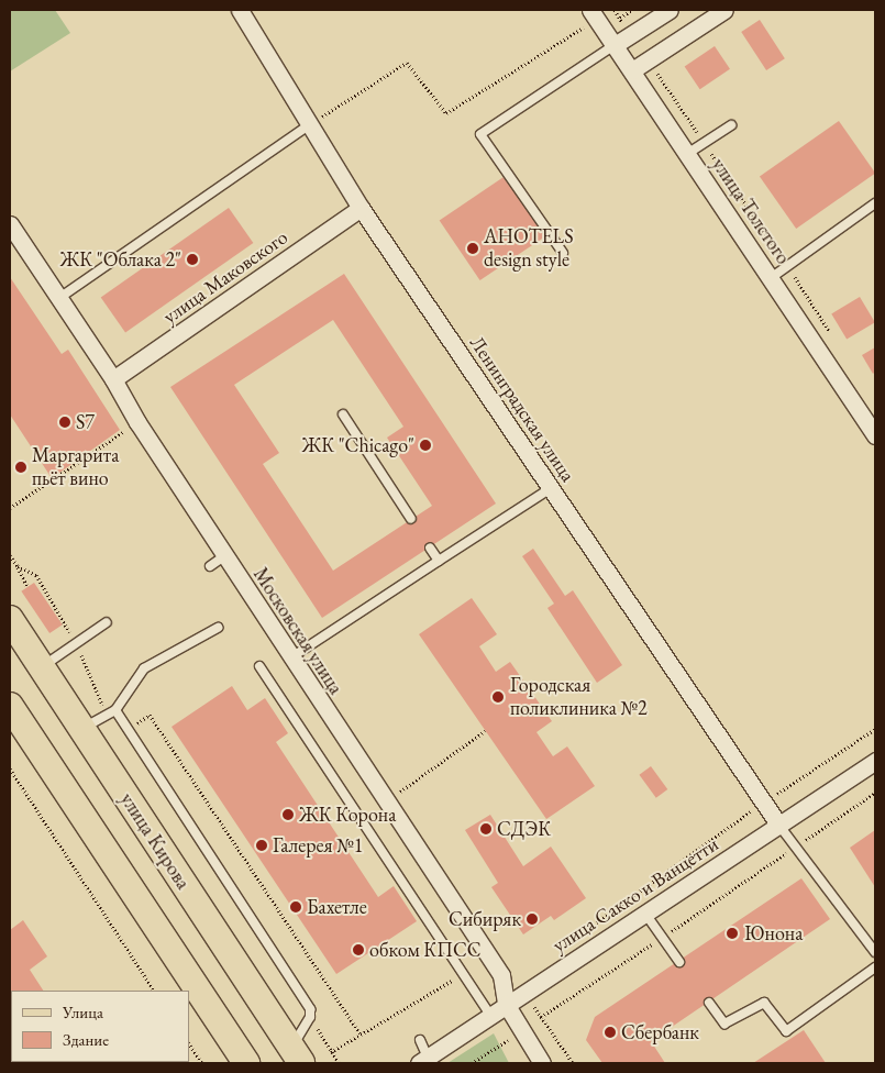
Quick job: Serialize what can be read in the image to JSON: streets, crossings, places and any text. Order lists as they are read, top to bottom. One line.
{"streets":{"main road":["улица Кирова"],"street":["улица Толстого","улица Маковского","Ленинградская улица","Московская улица","улица Сакко и Ванцетти"]},"crossings":[["улица Маковского","Ленинградская улица"],["улица Маковского","Московская улица"],["Ленинградская улица","улица Сакко и Ванцетти"],["Московская улица","улица Сакко и Ванцетти"]],"places":["AHOTELS design style","ЖК \"Облака 2\"","S7","ЖК \"Chicago\"","Маргарита пьёт вино","Городская поликлиника №2","ЖК Корона","СДЭК","Галерея №1","Бахетле","Сибиряк","Юнона","обком КПСС","Сбербанк"],"legend":["Улица","Здание"]}
